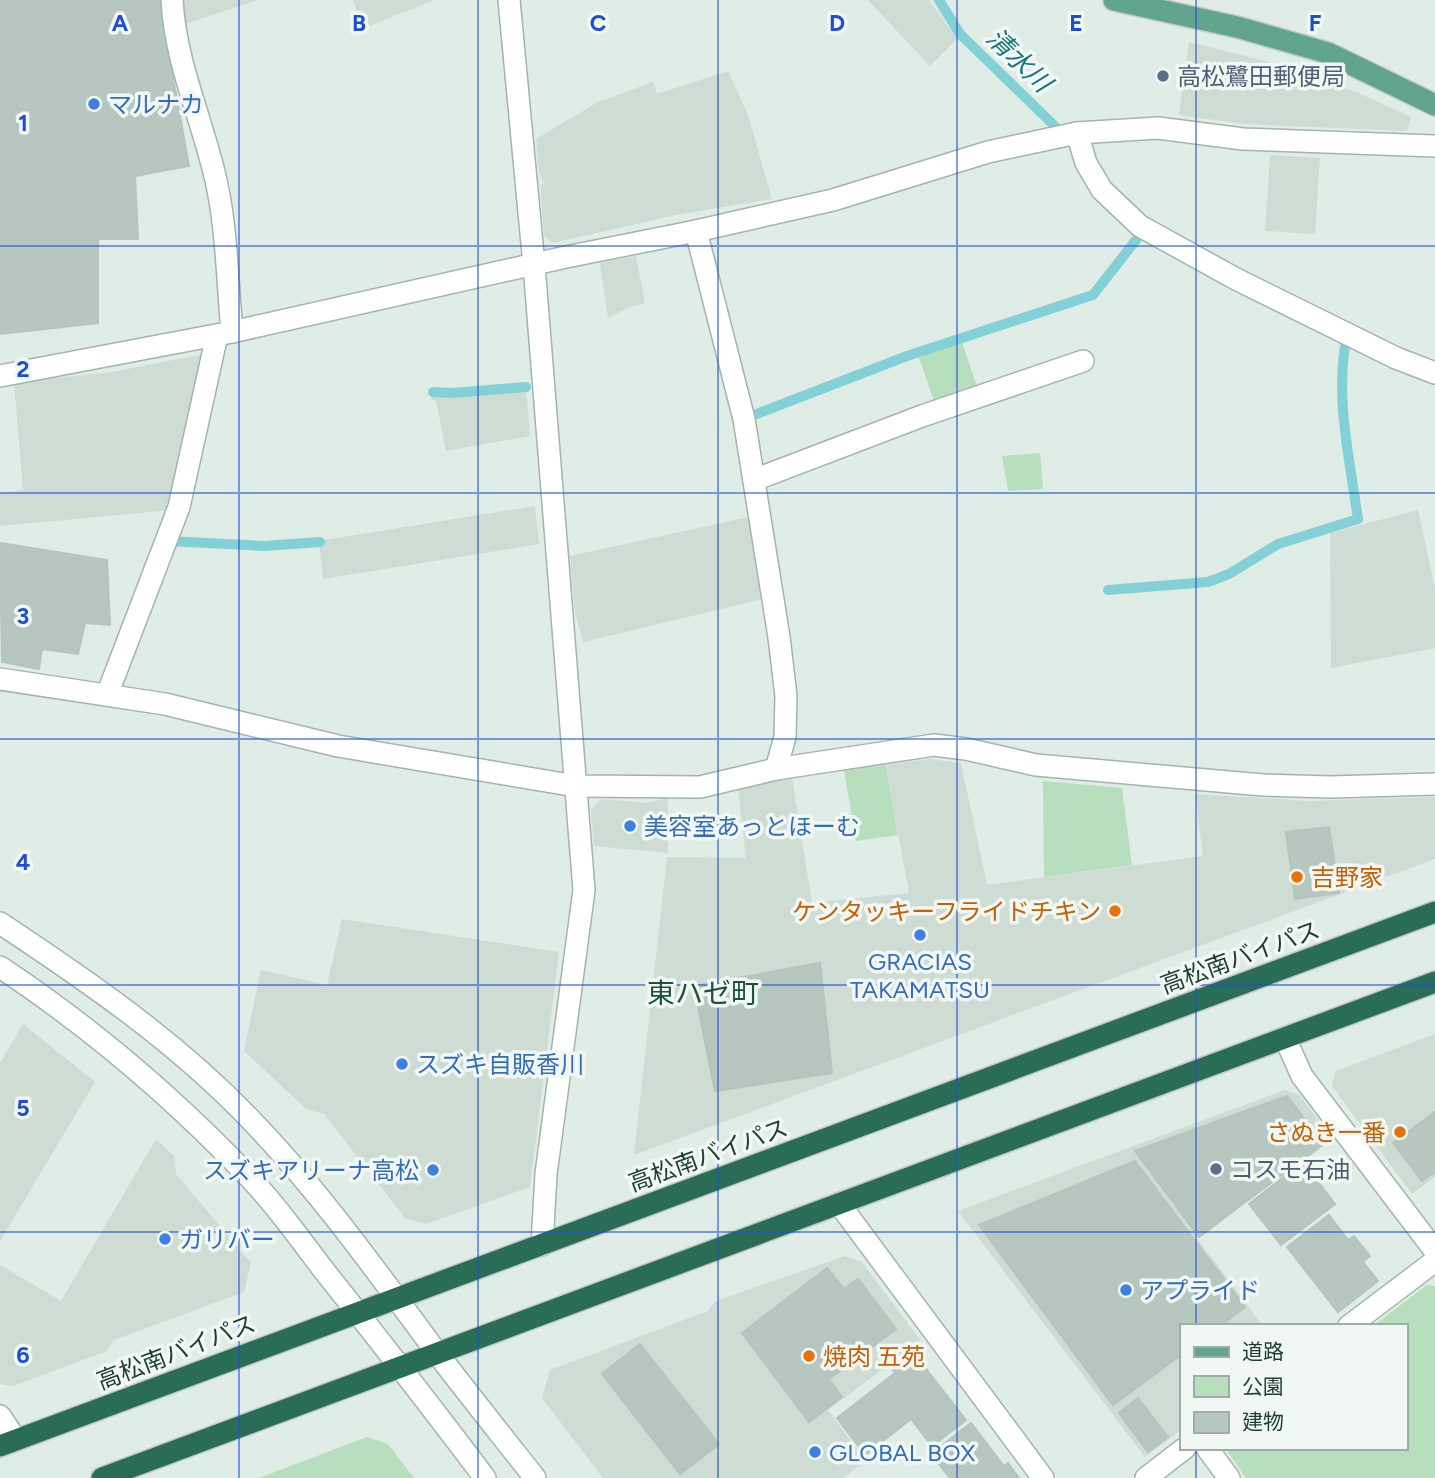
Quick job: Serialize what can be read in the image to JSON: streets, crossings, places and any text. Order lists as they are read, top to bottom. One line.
{"streets":{"highway":["高松南バイパス"]},"districts":["東ハゼ町"],"water":["清水川"],"places":["高松鷺田郵便局","マルナカ","美容室あっとほーむ","吉野家","ケンタッキーフライドチキン","GRACIAS TAKAMATSU","スズキ自販香川","さぬき一番","コスモ石油","スズキアリーナ高松","ガリバー","アプライド","焼肉 五苑","GLOBAL BOX"],"legend":["道路","公園","建物"],"grid":{"columns":["A","B","C","D","E","F"],"rows":["1","2","3","4","5","6"]}}
